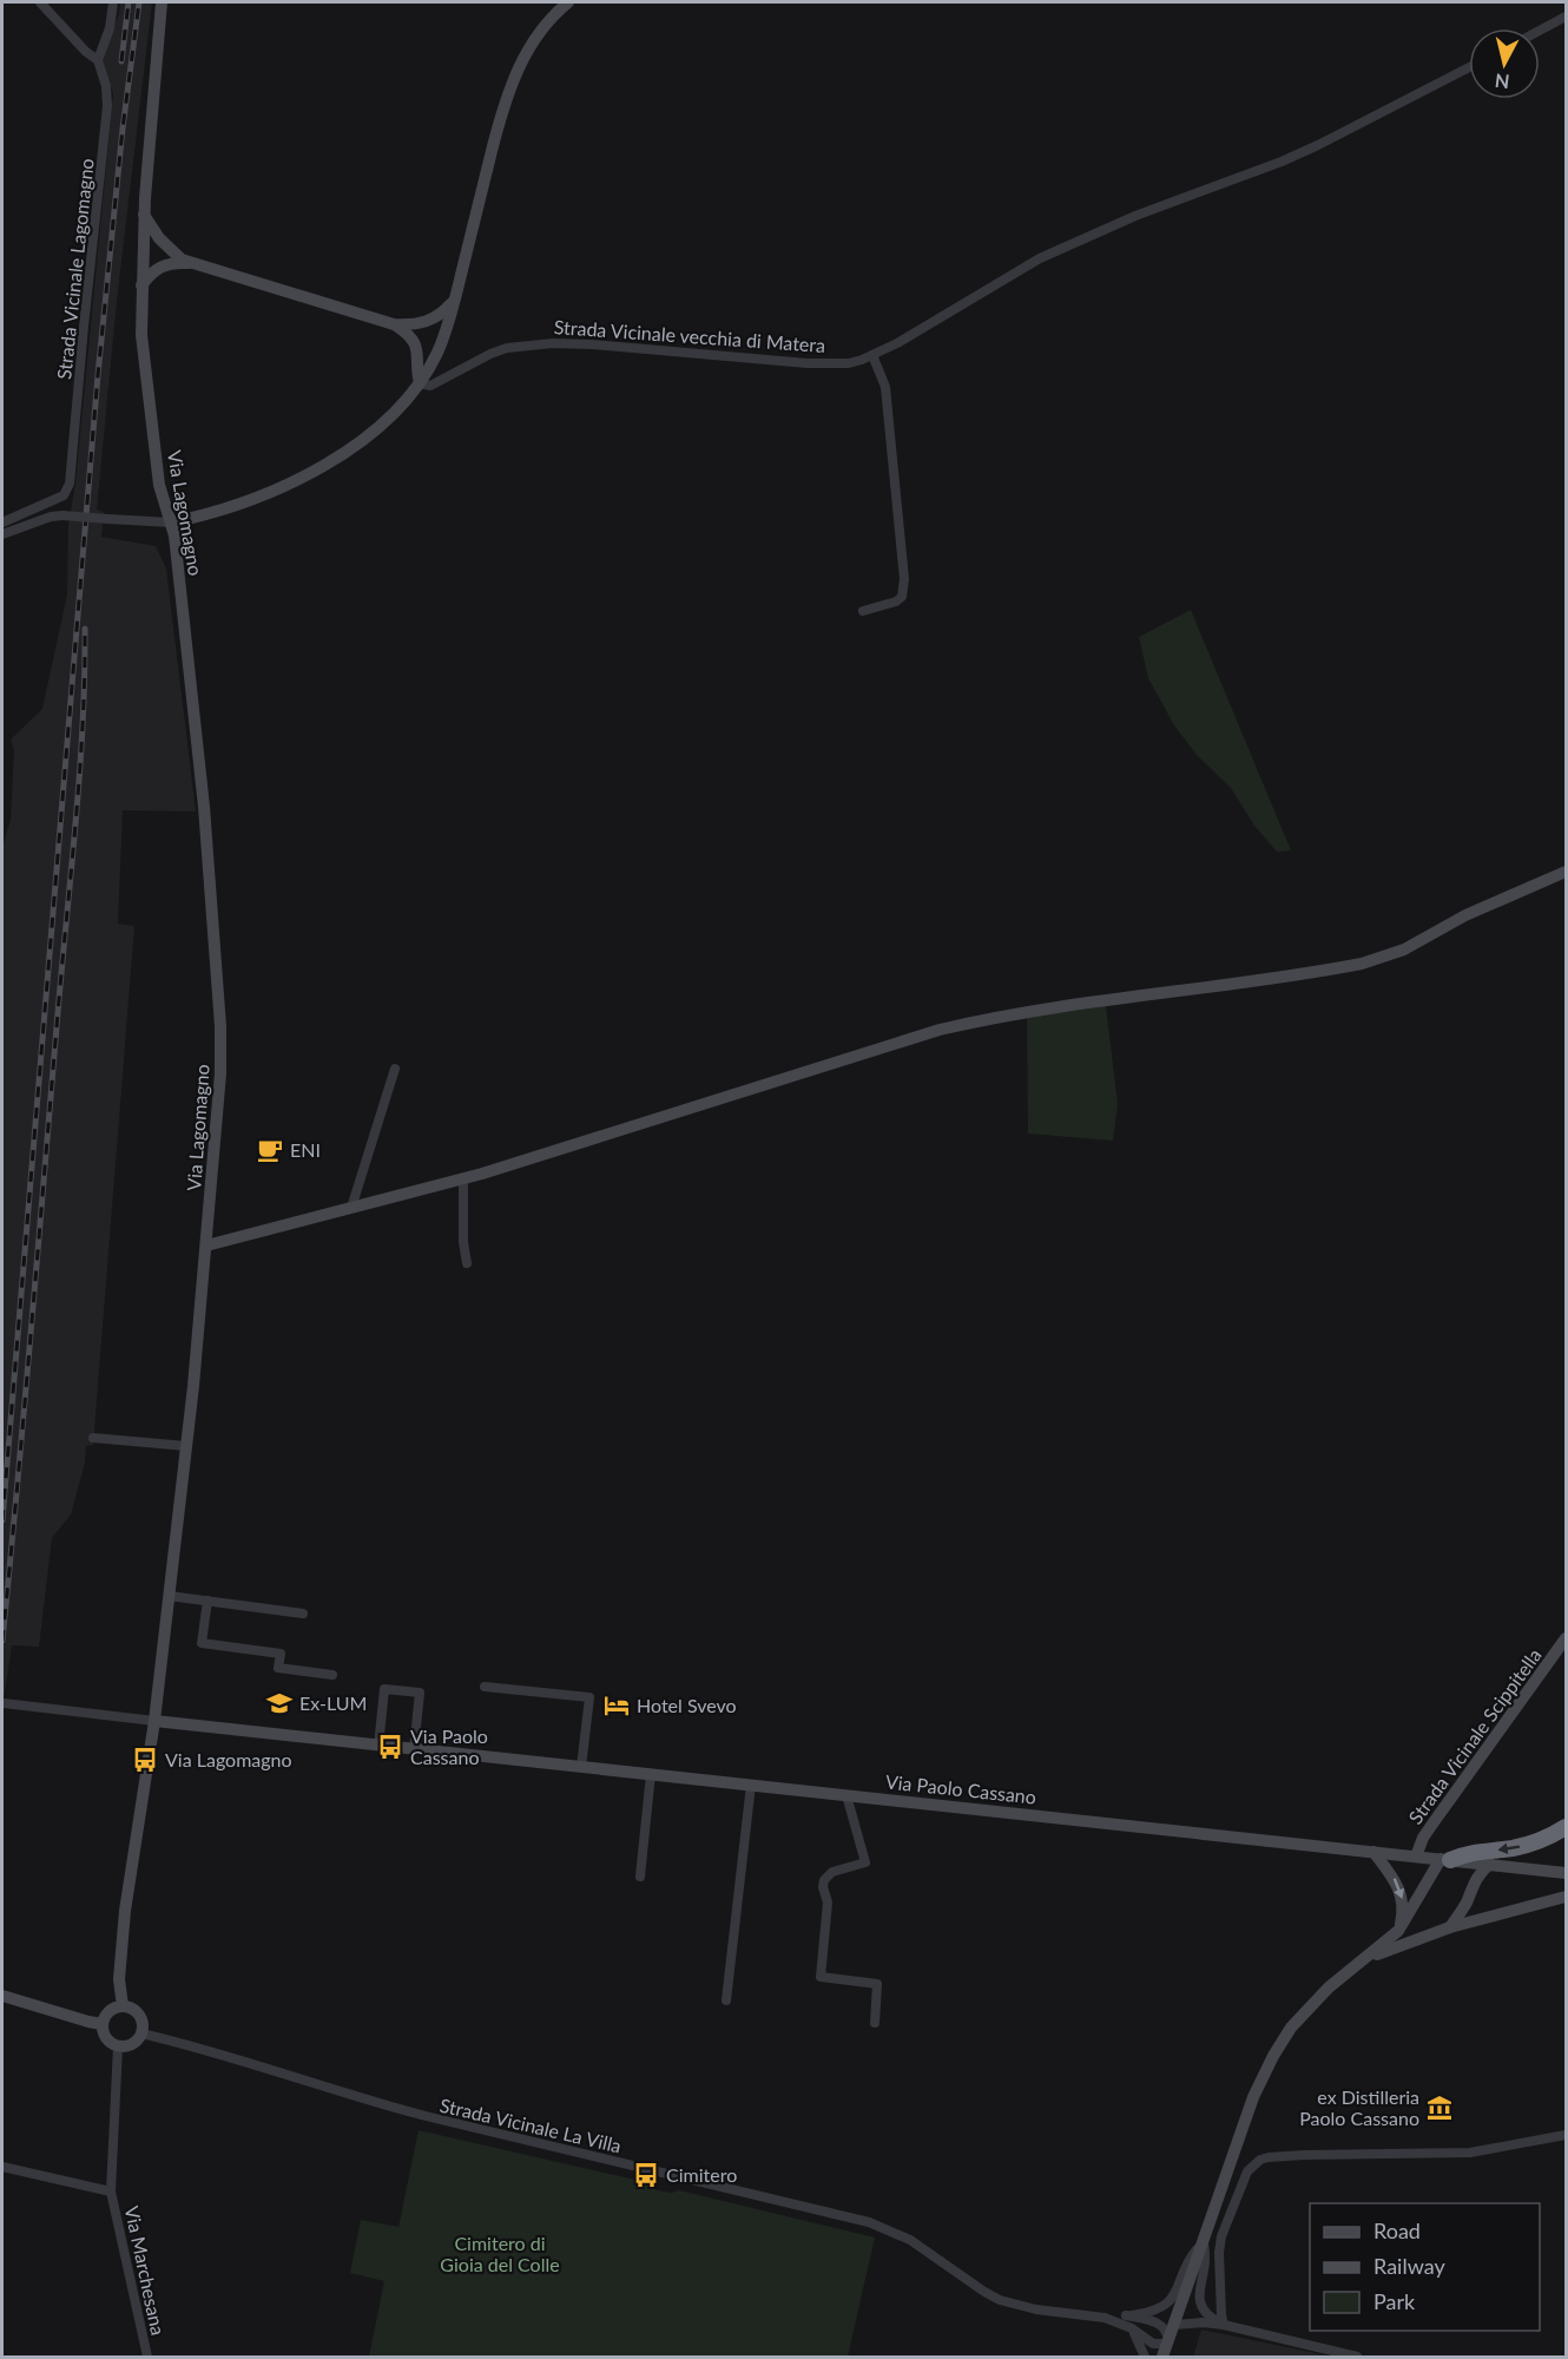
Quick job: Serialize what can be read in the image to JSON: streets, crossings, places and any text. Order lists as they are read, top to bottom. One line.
{"streets":{"main road":["Strada Vicinale vecchia di Matera","Via Lagomagno","Strada Vicinale Scippitella","Via Paolo Cassano"],"street":["Strada Vicinale Lagomagno","Strada Vicinale La Villa","Via Marchesana"]},"crossings":[["Strada Vicinale vecchia di Matera","Via Lagomagno"],["Via Lagomagno","Via Paolo Cassano"],["Via Lagomagno","Strada Vicinale La Villa"],["Strada Vicinale Scippitella","Via Paolo Cassano"]],"parks":["Cimitero di Gioia del Colle"],"places":{"cafe":["ENI"],"school or university":["Ex-LUM"],"hotel":["Hotel Svevo"],"bus stop":["Via Paolo Cassano","Via Lagomagno","Cimitero"],"museum":["ex Distilleria Paolo Cassano"]},"legend":["Road","Railway","Park"],"north":"bottom"}
